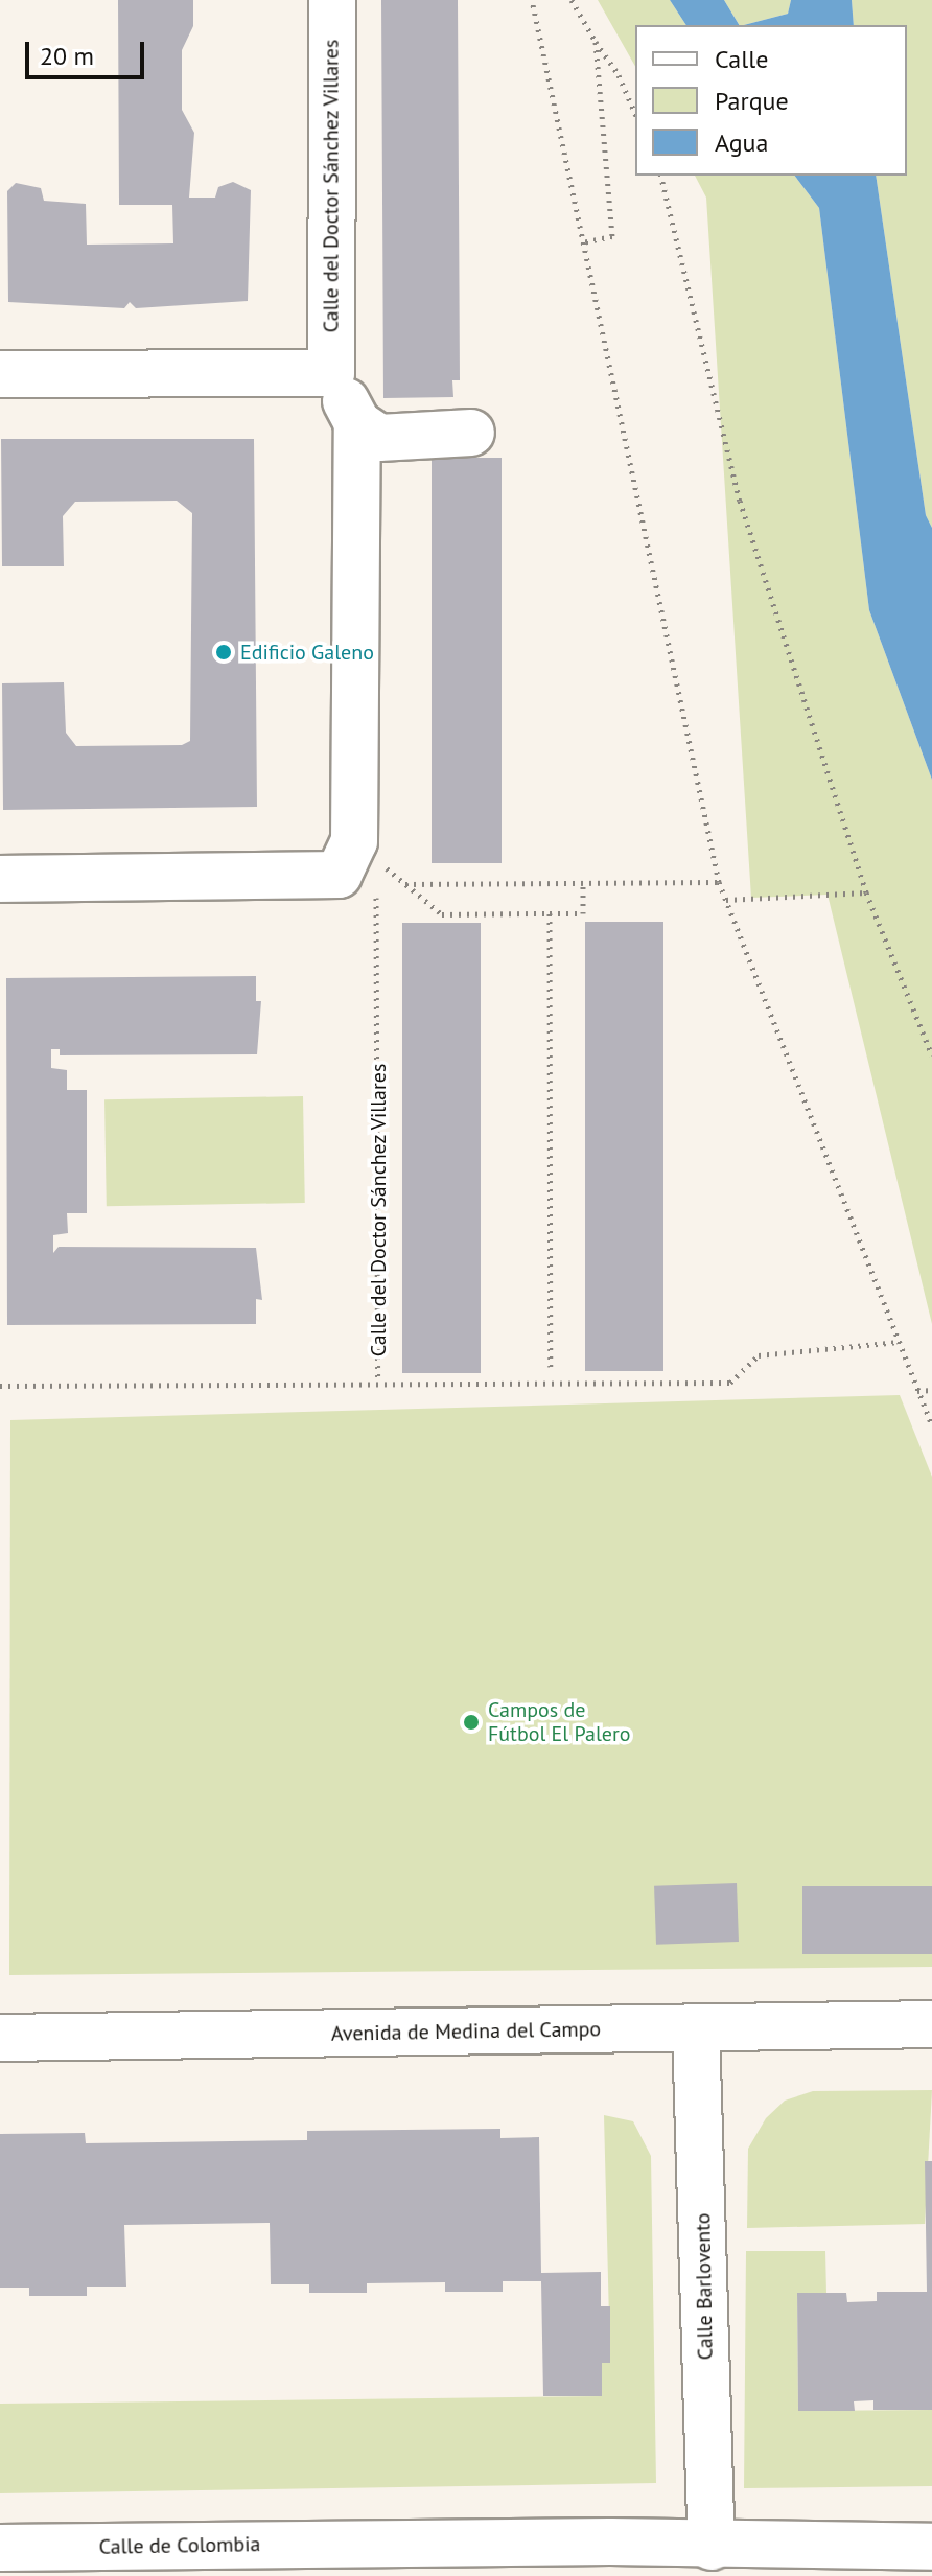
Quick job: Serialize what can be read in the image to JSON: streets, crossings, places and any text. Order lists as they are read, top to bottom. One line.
{"streets":{"street":["Calle del Doctor Sánchez Villares","Avenida de Medina del Campo","Calle Barlovento","Calle de Colombia"]},"crossings":[["Avenida de Medina del Campo","Calle Barlovento"],["Calle Barlovento","Calle de Colombia"]],"places":["Edificio Galeno","Campos de Fútbol El Palero"],"legend":["Calle","Parque","Agua"],"scale_bar":"20 m"}
